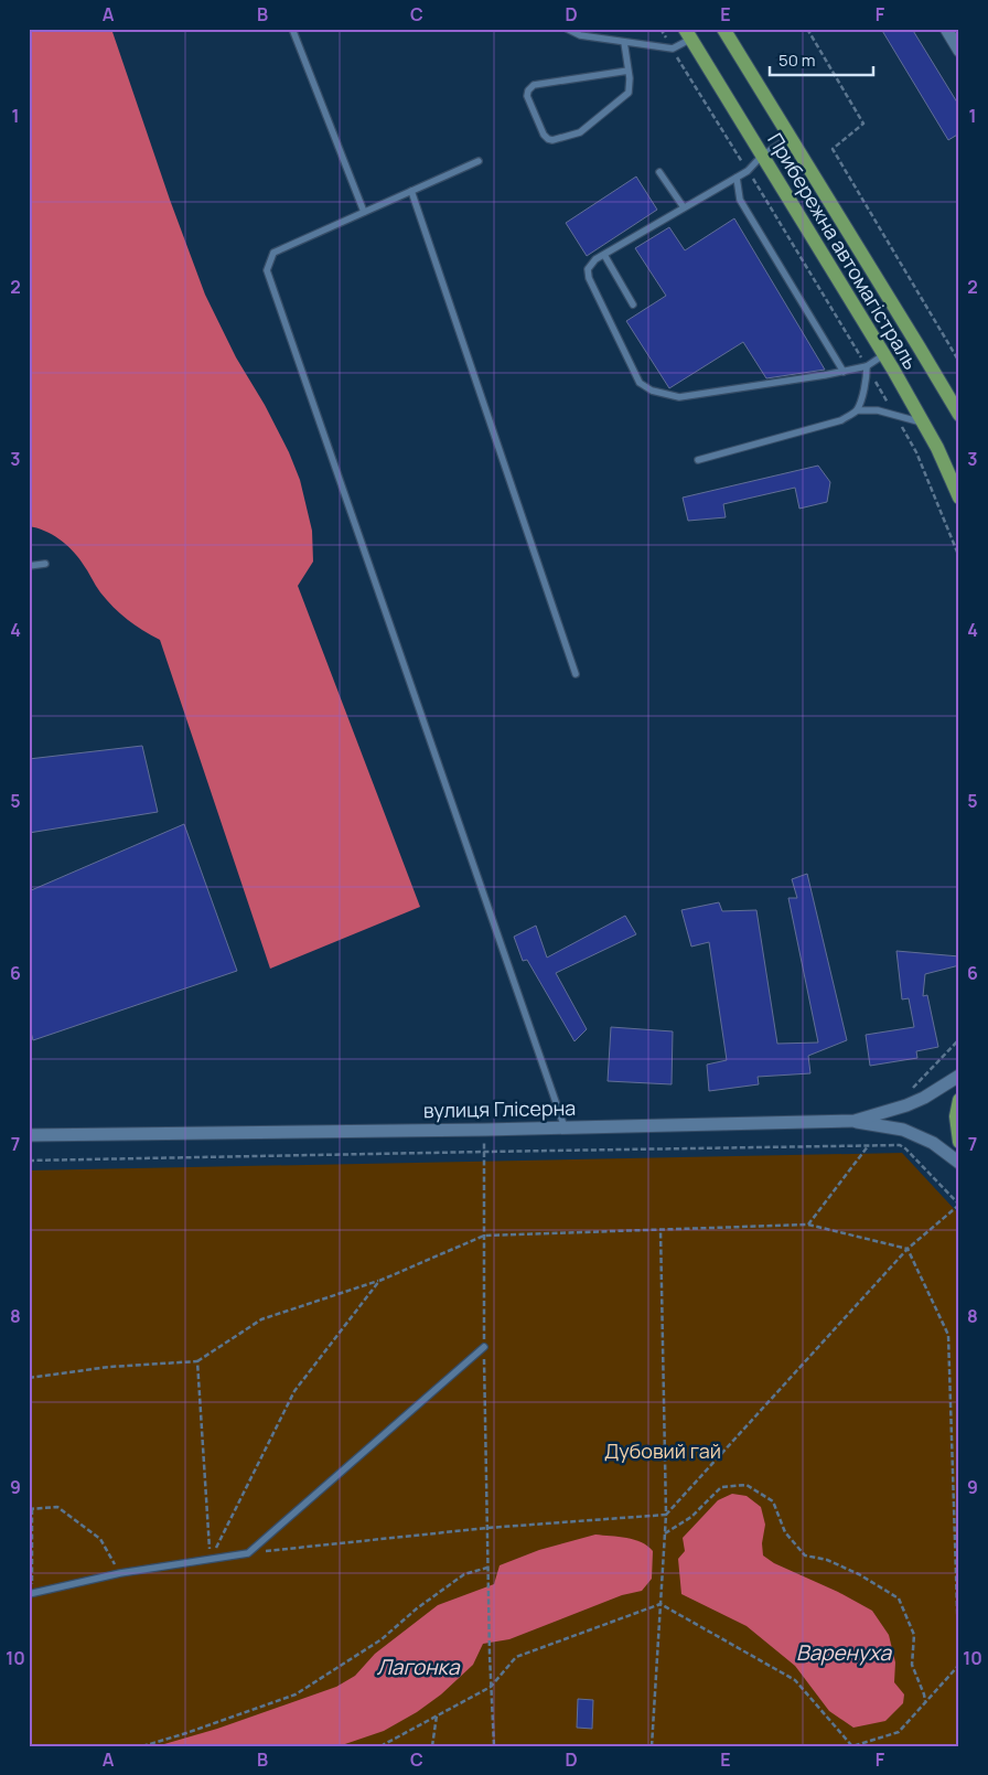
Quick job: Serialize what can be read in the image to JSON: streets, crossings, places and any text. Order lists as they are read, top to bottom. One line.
{"streets":{"main road":["Прибережна автомагістраль"],"street":["вулиця Глісерна"]},"water":["Варенуха","Лагонка"],"parks":["Дубовий гай"],"scale_bar":"50 m","grid":{"columns":["A","B","C","D","E","F"],"rows":["1","2","3","4","5","6","7","8","9","10"]}}
